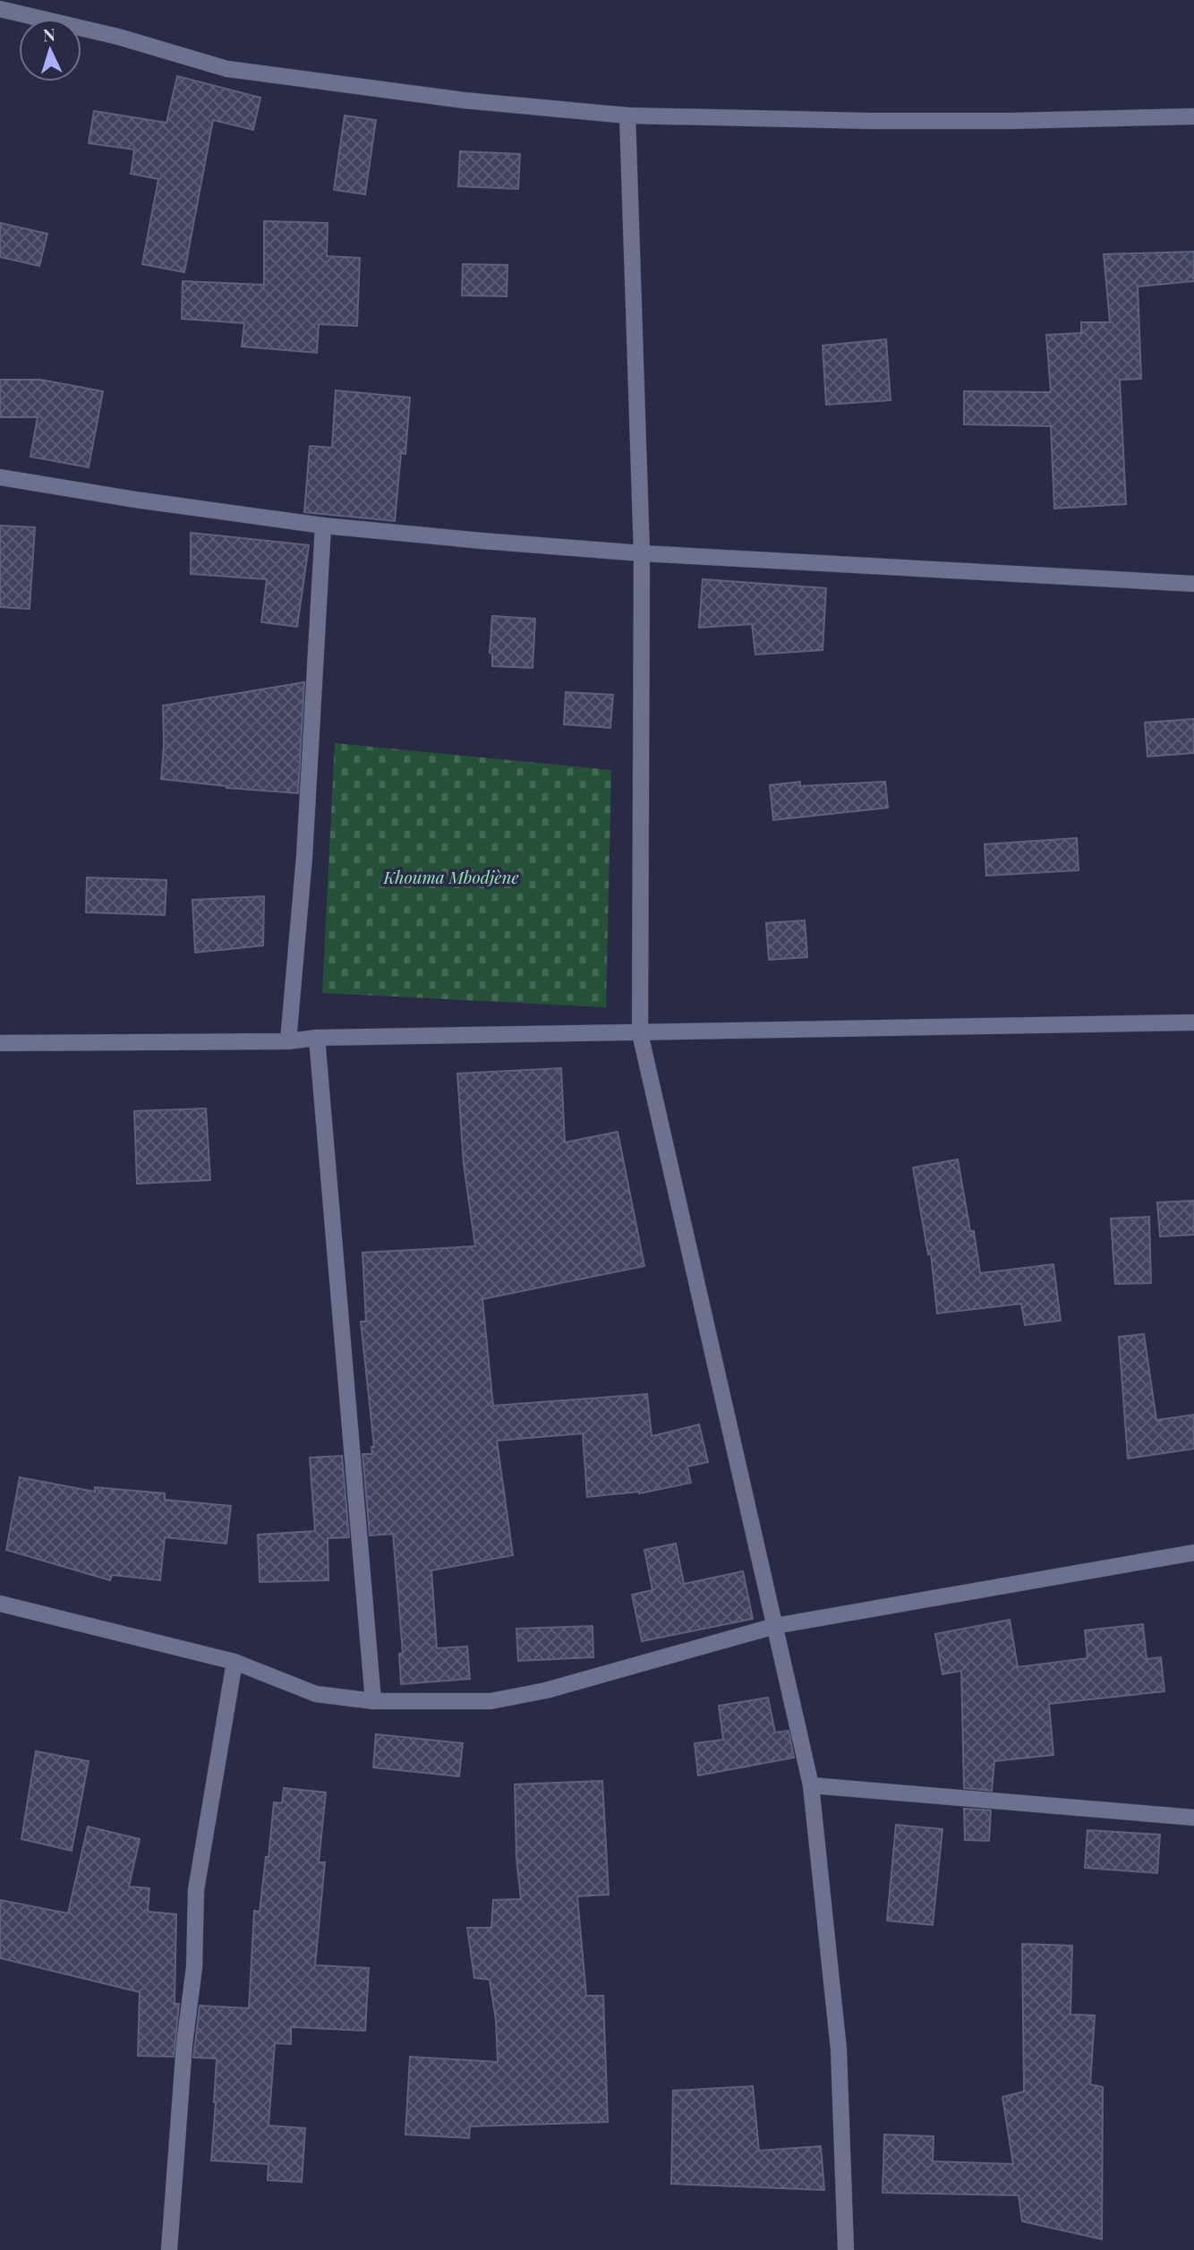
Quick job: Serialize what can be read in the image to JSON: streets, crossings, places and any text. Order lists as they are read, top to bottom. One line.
{"parks":["Khouma Mbodjène"],"north":"top"}
